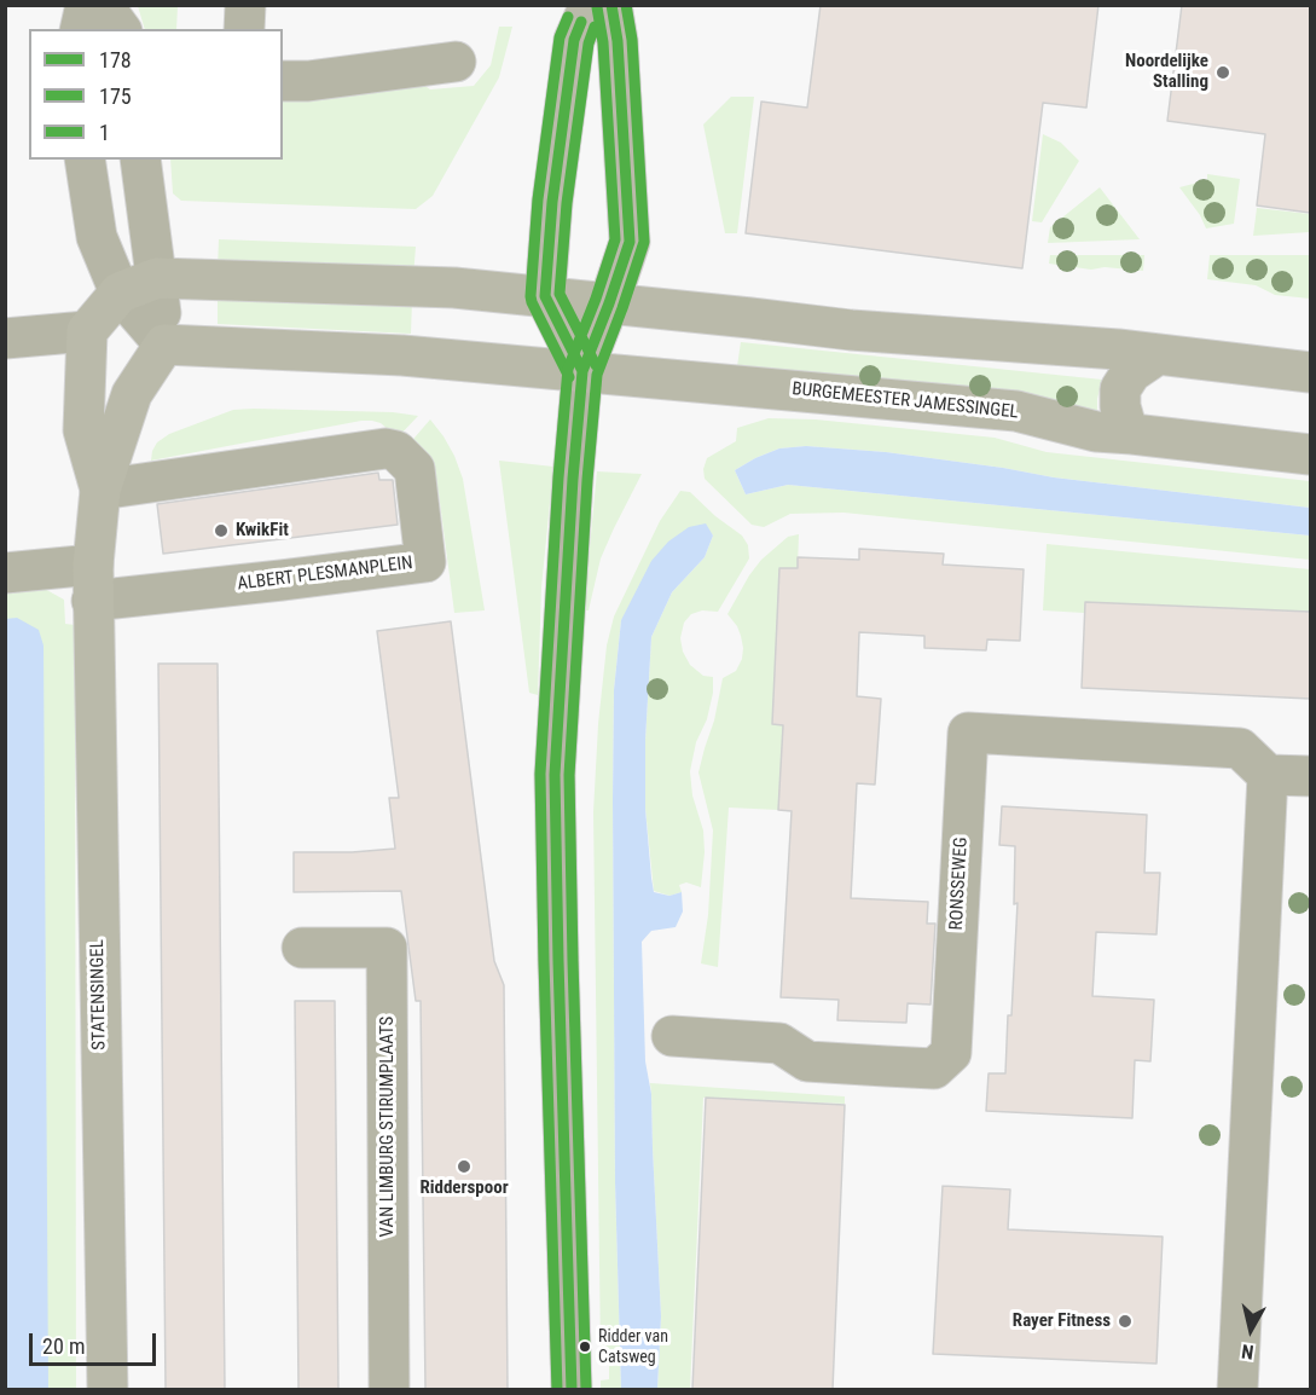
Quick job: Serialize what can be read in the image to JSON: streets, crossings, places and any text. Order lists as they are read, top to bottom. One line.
{"streets":{"main road":["BURGEMEESTER JAMESSINGEL","STATENSINGEL"],"street":["ALBERT PLESMANPLEIN","RONSSEWEG","VAN LIMBURG STIRUMPLAATS"]},"crossings":[["ALBERT PLESMANPLEIN","STATENSINGEL"]],"places":["Noordelijke Stalling","KwikFit","Ridderspoor","Rayer Fitness","Ridder van Catsweg"],"lines":["transit line 178","transit line 175","transit line 1"],"legend":["178","175","1"],"scale_bar":"20 m","north":"bottom"}
